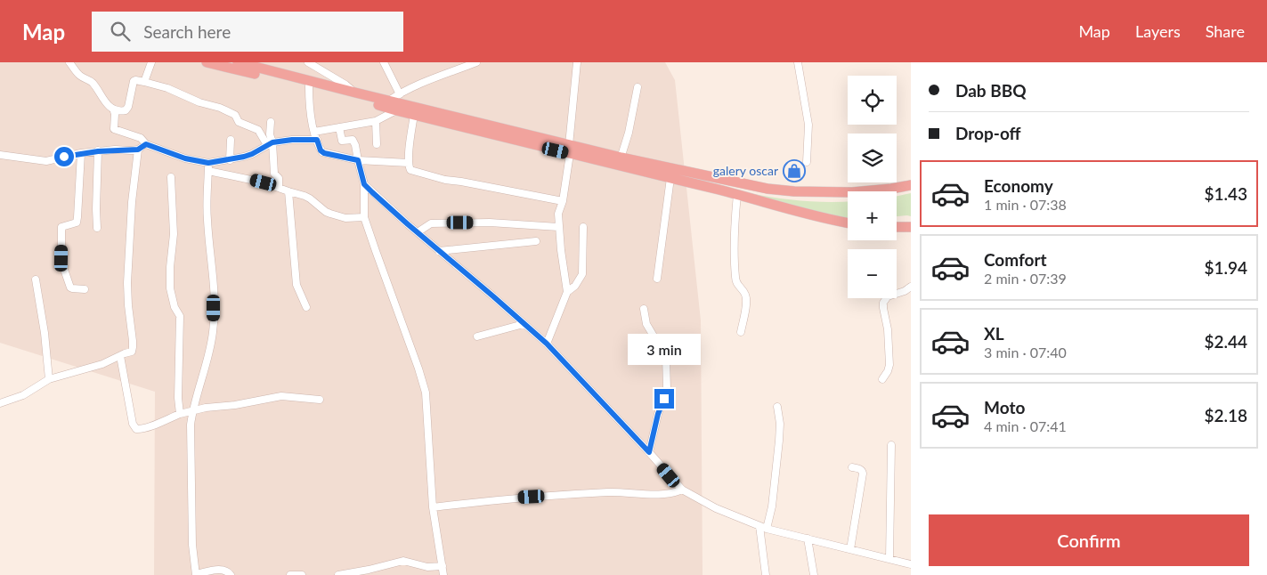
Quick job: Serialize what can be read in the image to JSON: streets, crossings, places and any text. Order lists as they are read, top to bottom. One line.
{"places":{"shop":["galery oscar"]},"page":{"header":"Map","search":"Search here","nav":["Map","Layers","Share"],"banner":["Dab BBQ","Drop-off"],"map_buttons":["+","−"],"list":[{"name":"Economy","note":"1 min · 07:38","value":"$1.43"},{"name":"Comfort","note":"2 min · 07:39","value":"$1.94"},{"name":"XL","note":"3 min · 07:40","value":"$2.44"},{"name":"Moto","note":"4 min · 07:41","value":"$2.18"}],"bubble":"3 min","buttons":"Confirm"}}
